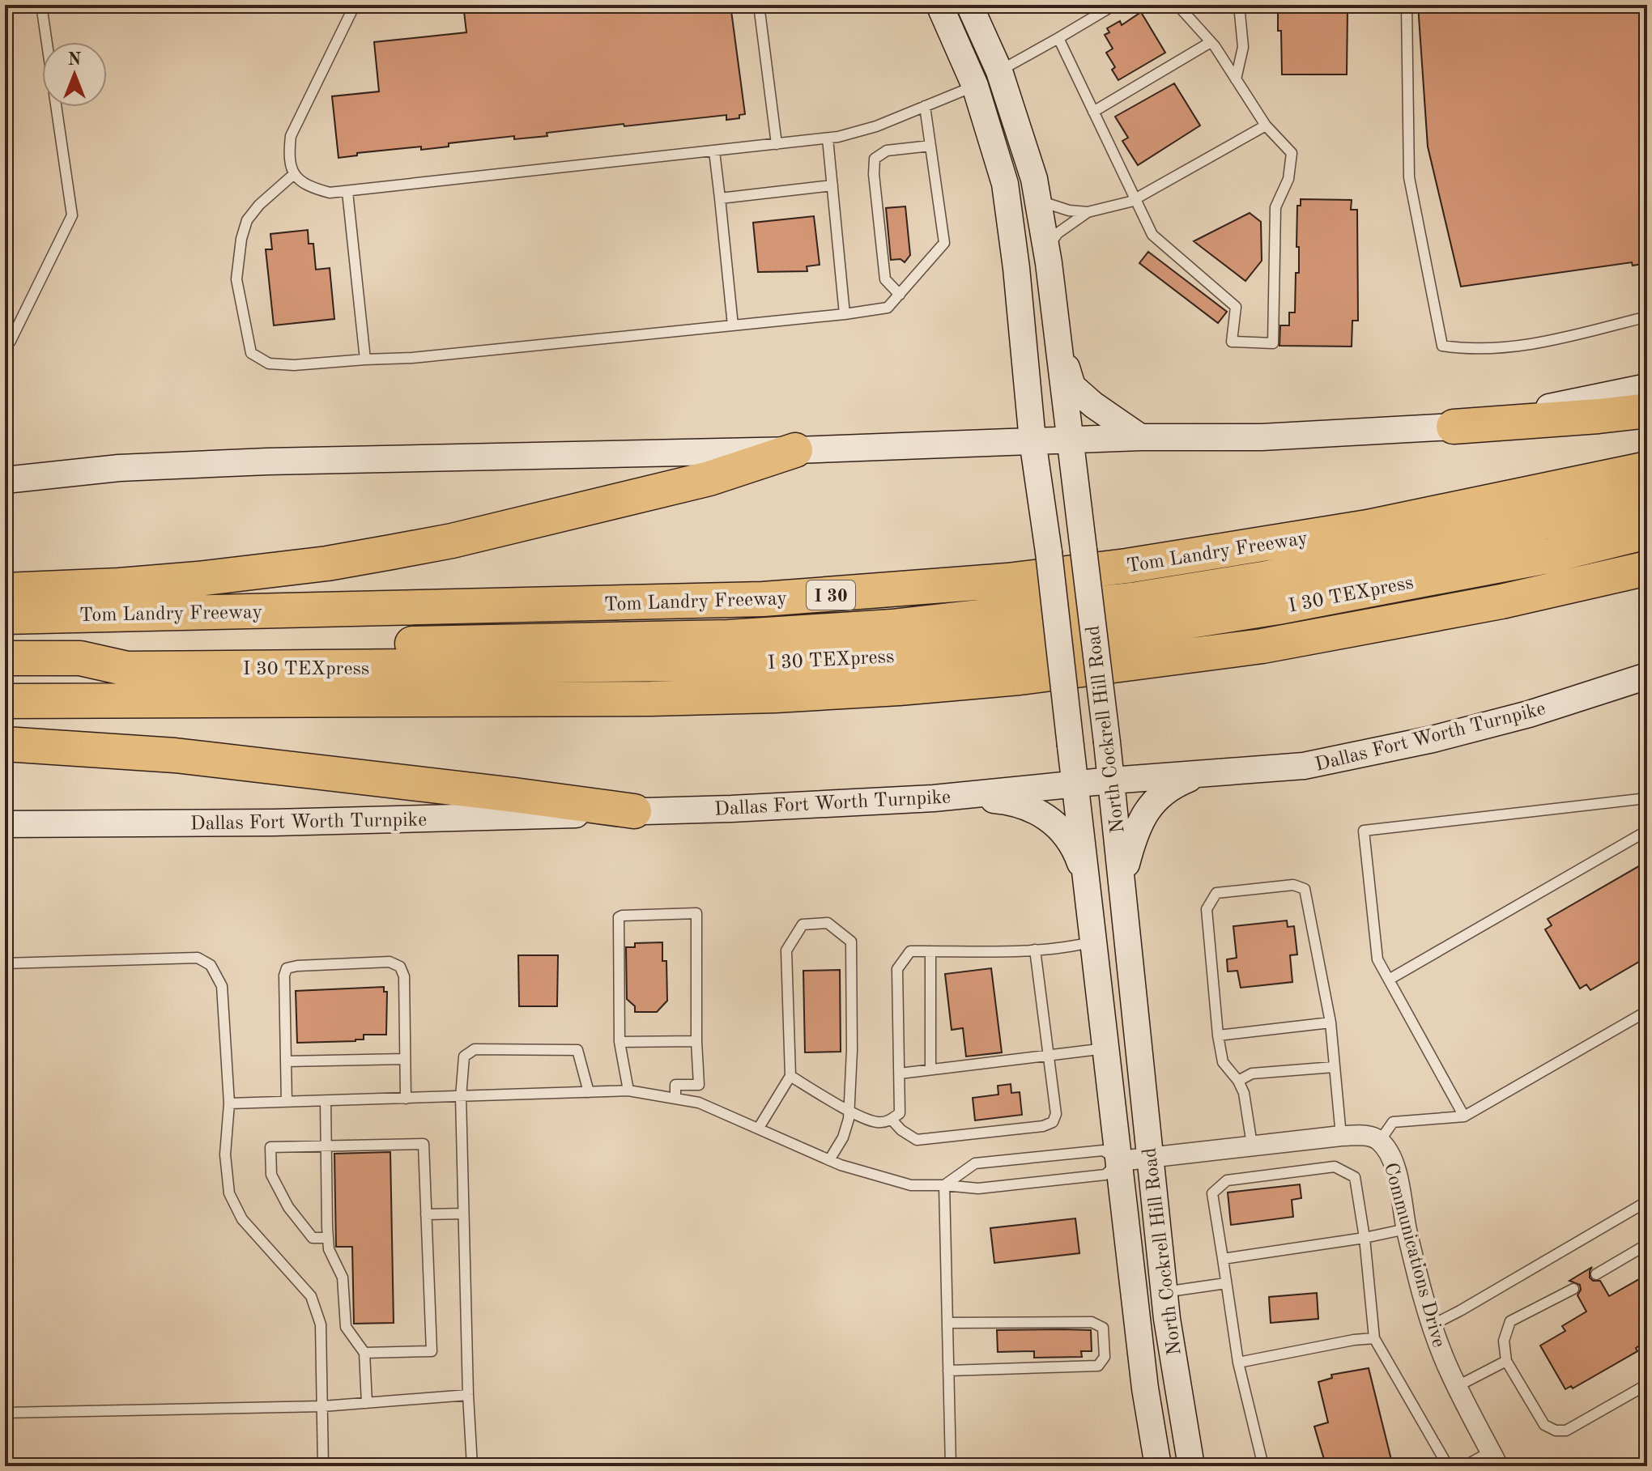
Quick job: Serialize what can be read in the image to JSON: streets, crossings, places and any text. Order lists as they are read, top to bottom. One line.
{"streets":{"highway":["Tom Landry Freeway","I 30 TEXpress","I 30"],"main road":["North Cockrell Hill Road","Dallas Fort Worth Turnpike"],"street":["Communications Drive"]},"crossings":[["North Cockrell Hill Road","Dallas Fort Worth Turnpike"],["North Cockrell Hill Road","Communications Drive"]],"north":"top"}
